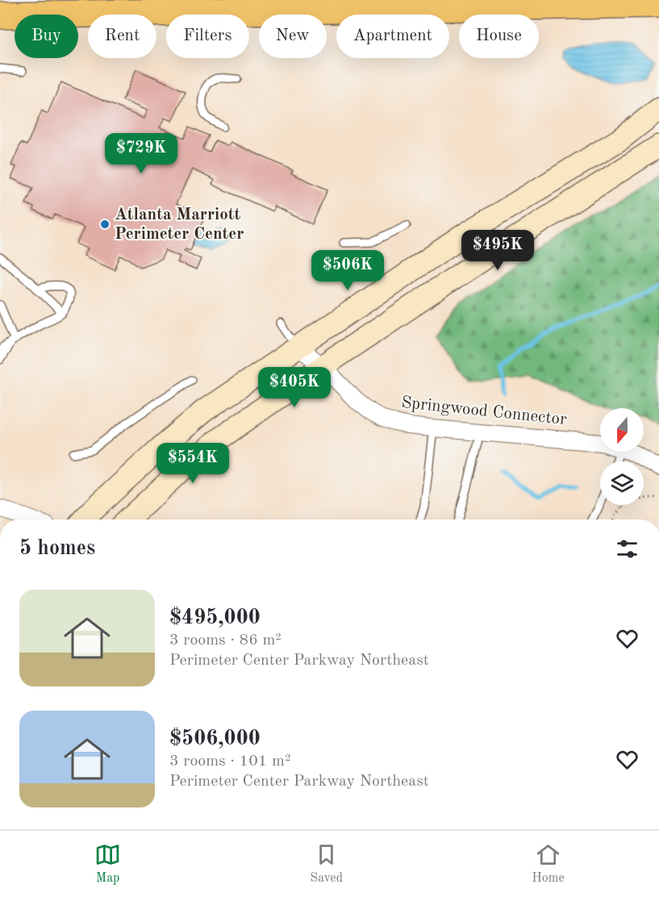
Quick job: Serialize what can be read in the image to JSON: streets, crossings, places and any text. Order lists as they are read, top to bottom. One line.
{"streets":{"street":["Springwood Connector"]},"places":["Atlanta Marriott Perimeter Center"],"north":"bottom","page":{"chip":["Buy","Rent","Filters","New","Apartment","House"],"price":["$729K","$495K","$506K","$405K","$554K"],"heading":"5 homes","list":[{"name":"$495,000","note":"3 rooms · 86 m² · Perimeter Center Parkway Northeast"},{"name":"$506,000","note":"3 rooms · 101 m² · Perimeter Center Parkway Northeast"}],"tabs":["Map","Saved","Home"]}}
